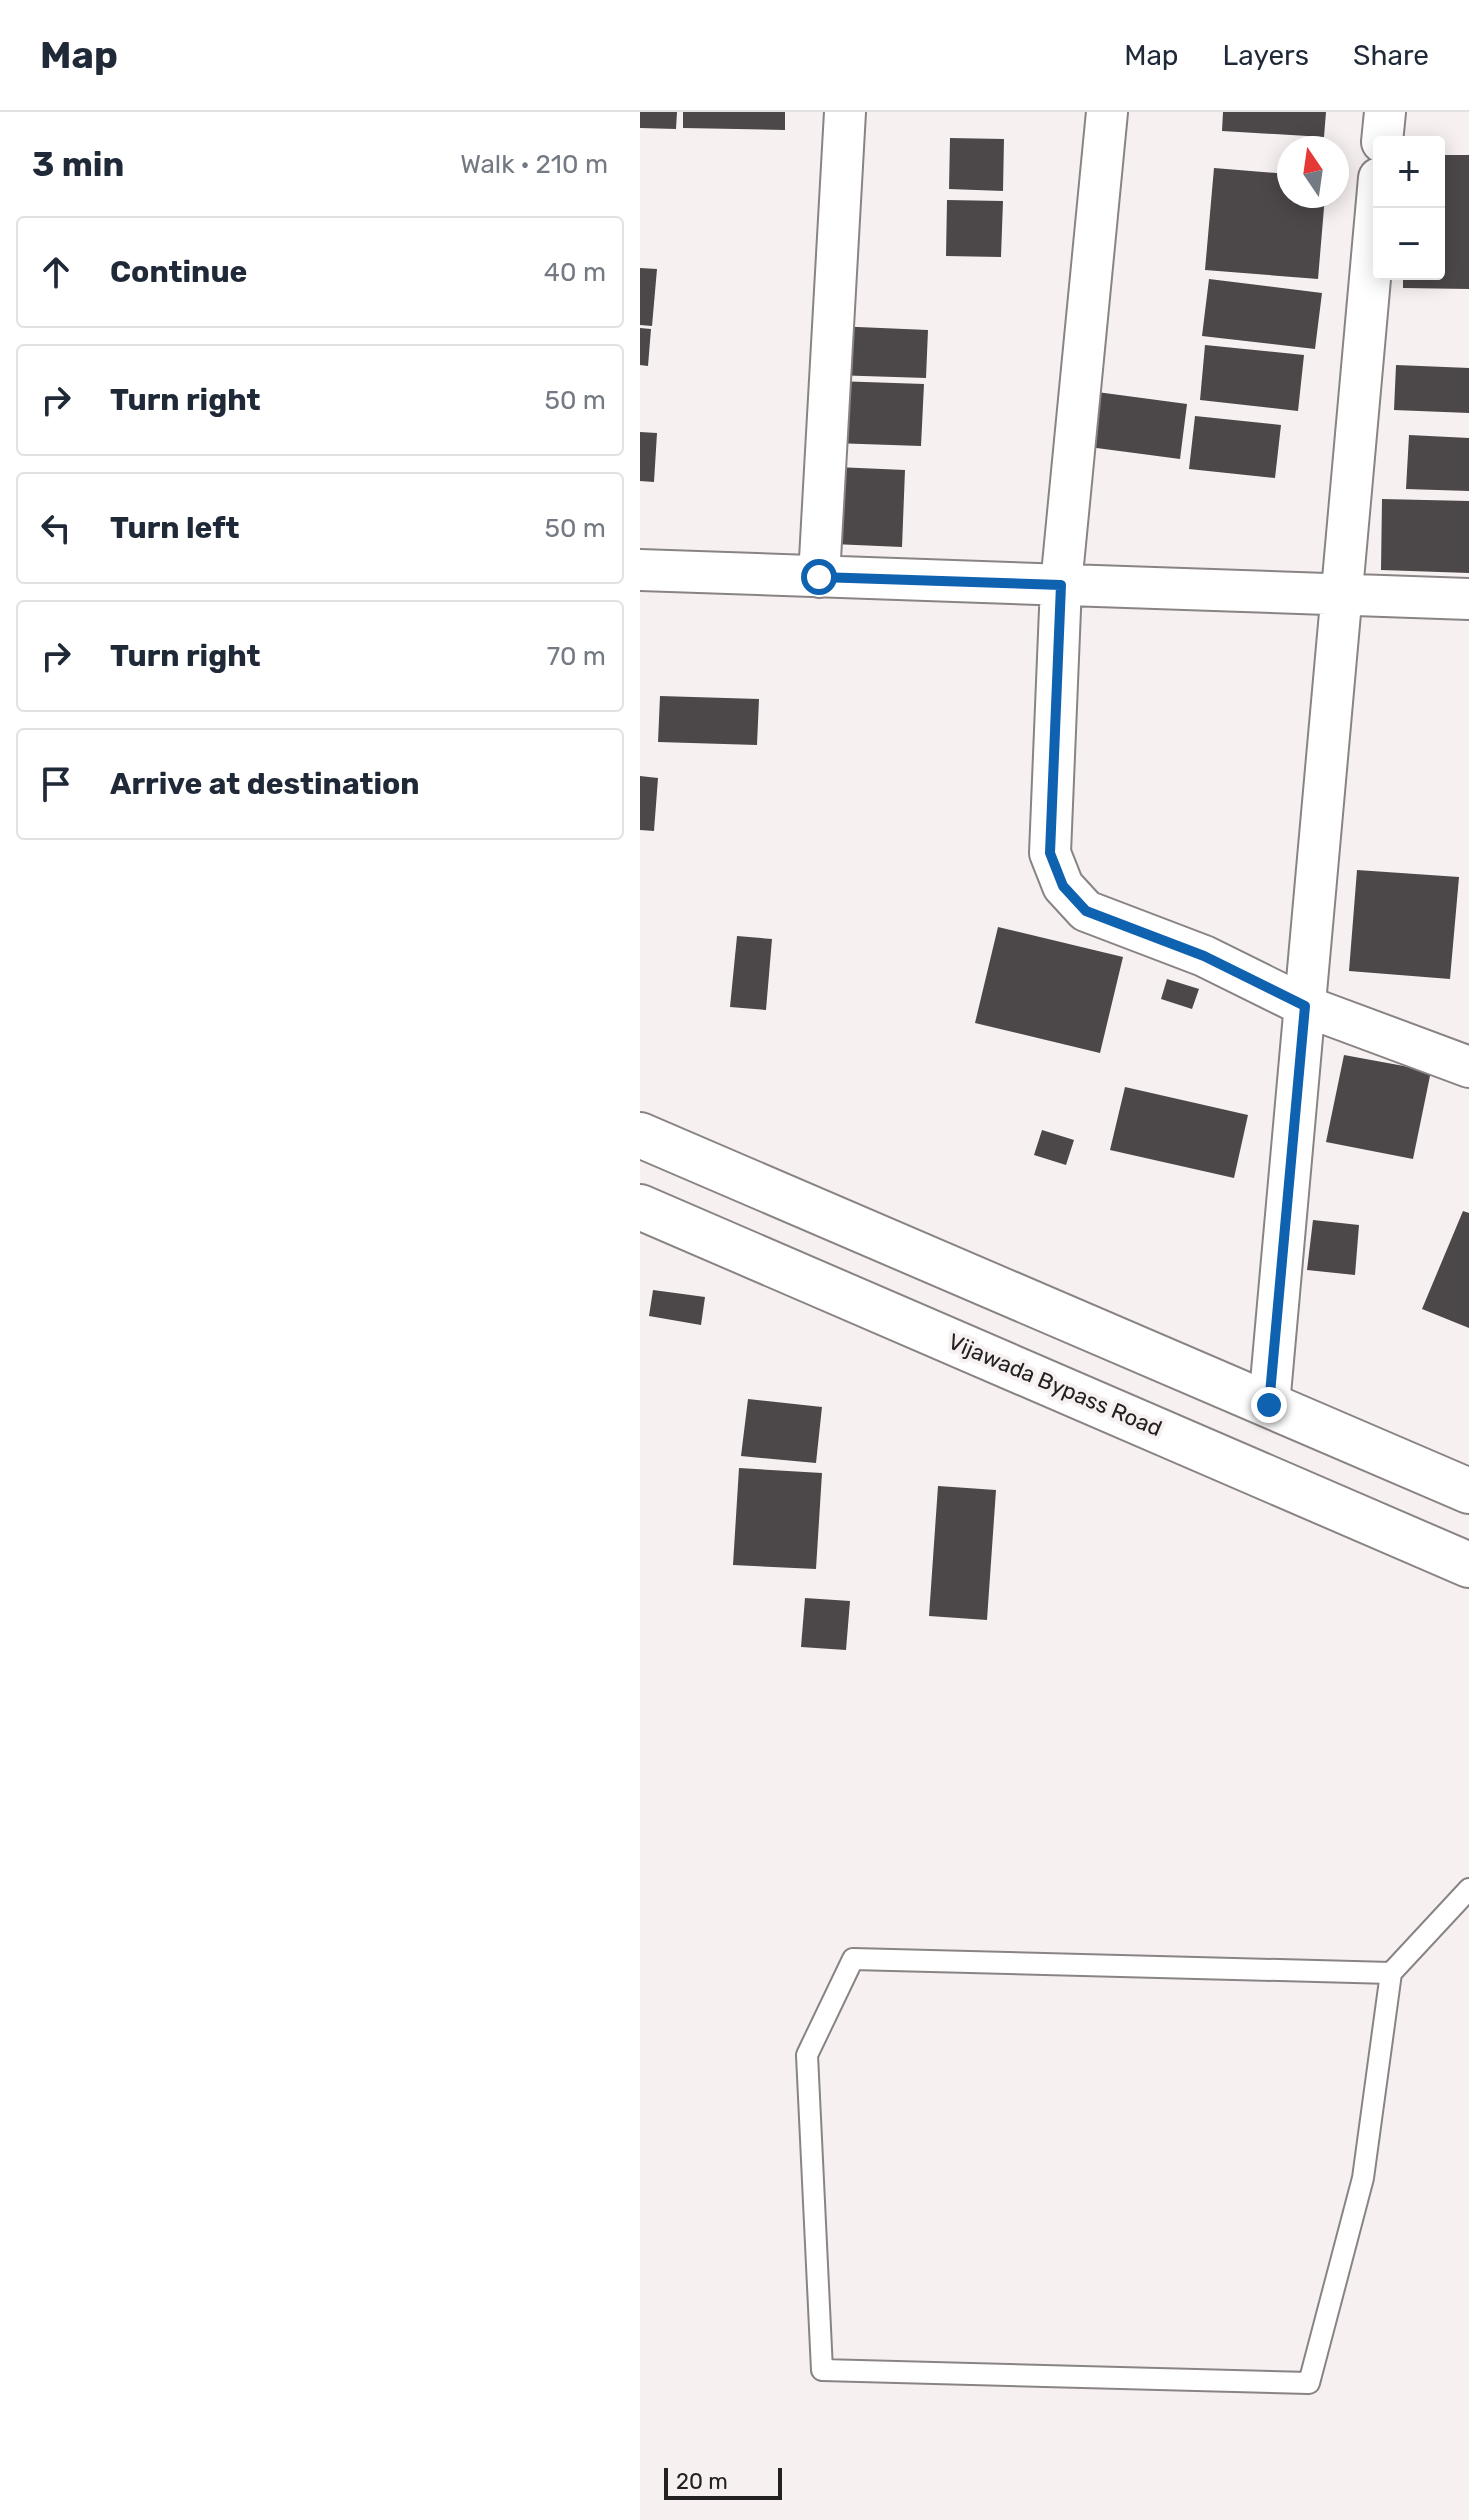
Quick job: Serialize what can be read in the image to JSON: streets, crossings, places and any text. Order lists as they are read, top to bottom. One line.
{"streets":{"main road":["Vijawada Bypass Road"]},"scale_bar":"20 m","north":"top","page":{"header":"Map","nav":["Map","Layers","Share"],"heading":["3 min","Walk · 210 m"],"map_buttons":["+","−"],"list":[["Continue","40 m"],["Turn right","50 m"],["Turn left","50 m"],["Turn right","70 m"],"Arrive at destination"],"scale":"20 m"}}
